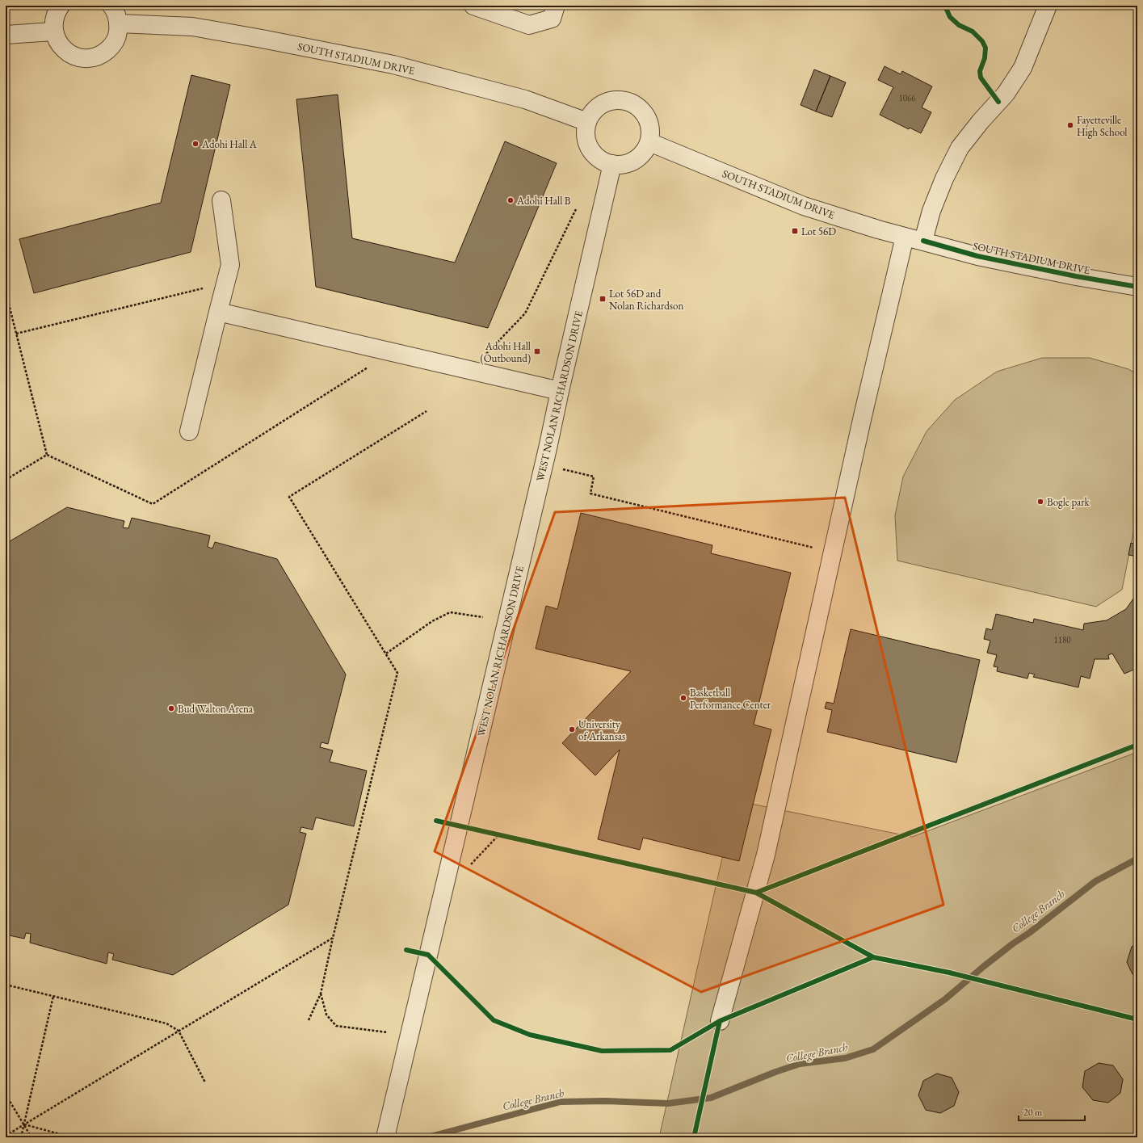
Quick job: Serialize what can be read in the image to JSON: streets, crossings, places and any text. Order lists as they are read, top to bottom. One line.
{"streets":{"street":["SOUTH STADIUM DRIVE","WEST NOLAN RICHARDSON DRIVE"]},"crossings":[["SOUTH STADIUM DRIVE","WEST NOLAN RICHARDSON DRIVE"]],"water":["College Branch"],"places":{"other":["Fayetteville High School","Adohi Hall A","Adohi Hall B","Bogle park","Basketball Performance Center","Bud Walton Arena","University of Arkansas"],"transit":["Lot 56D","Lot 56D and Nolan Richardson","Adohi Hall (Outbound)"]},"house_numbers":["1066","1180"],"scale_bar":"20 m"}
